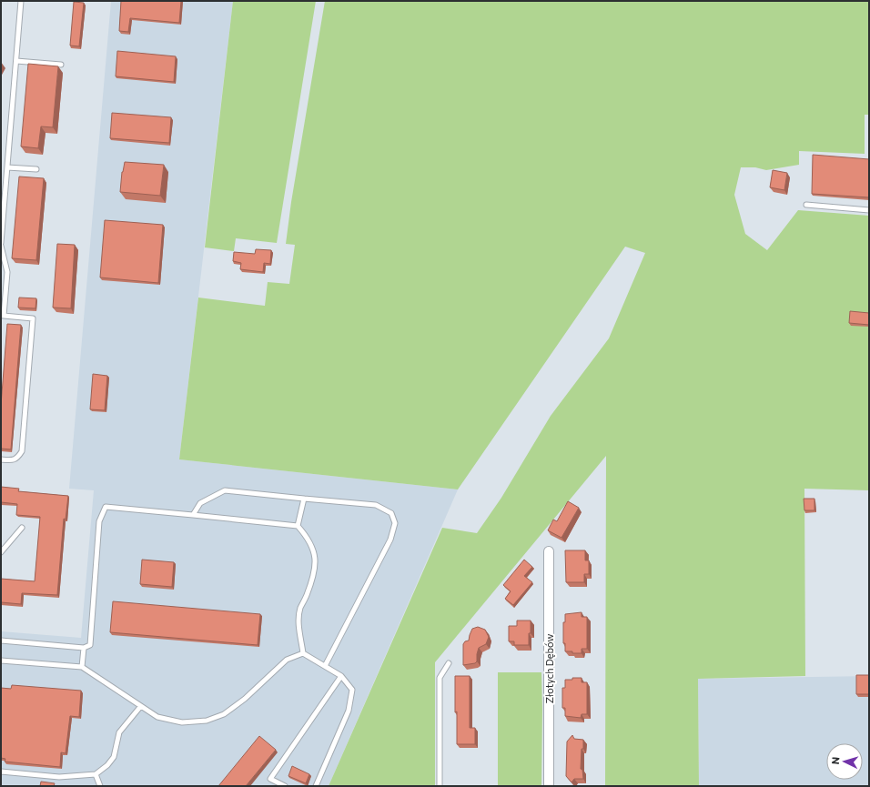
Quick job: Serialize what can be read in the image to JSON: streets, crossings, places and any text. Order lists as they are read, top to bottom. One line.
{"streets":{"street":["Złotych Dębów"]},"north":"left"}
